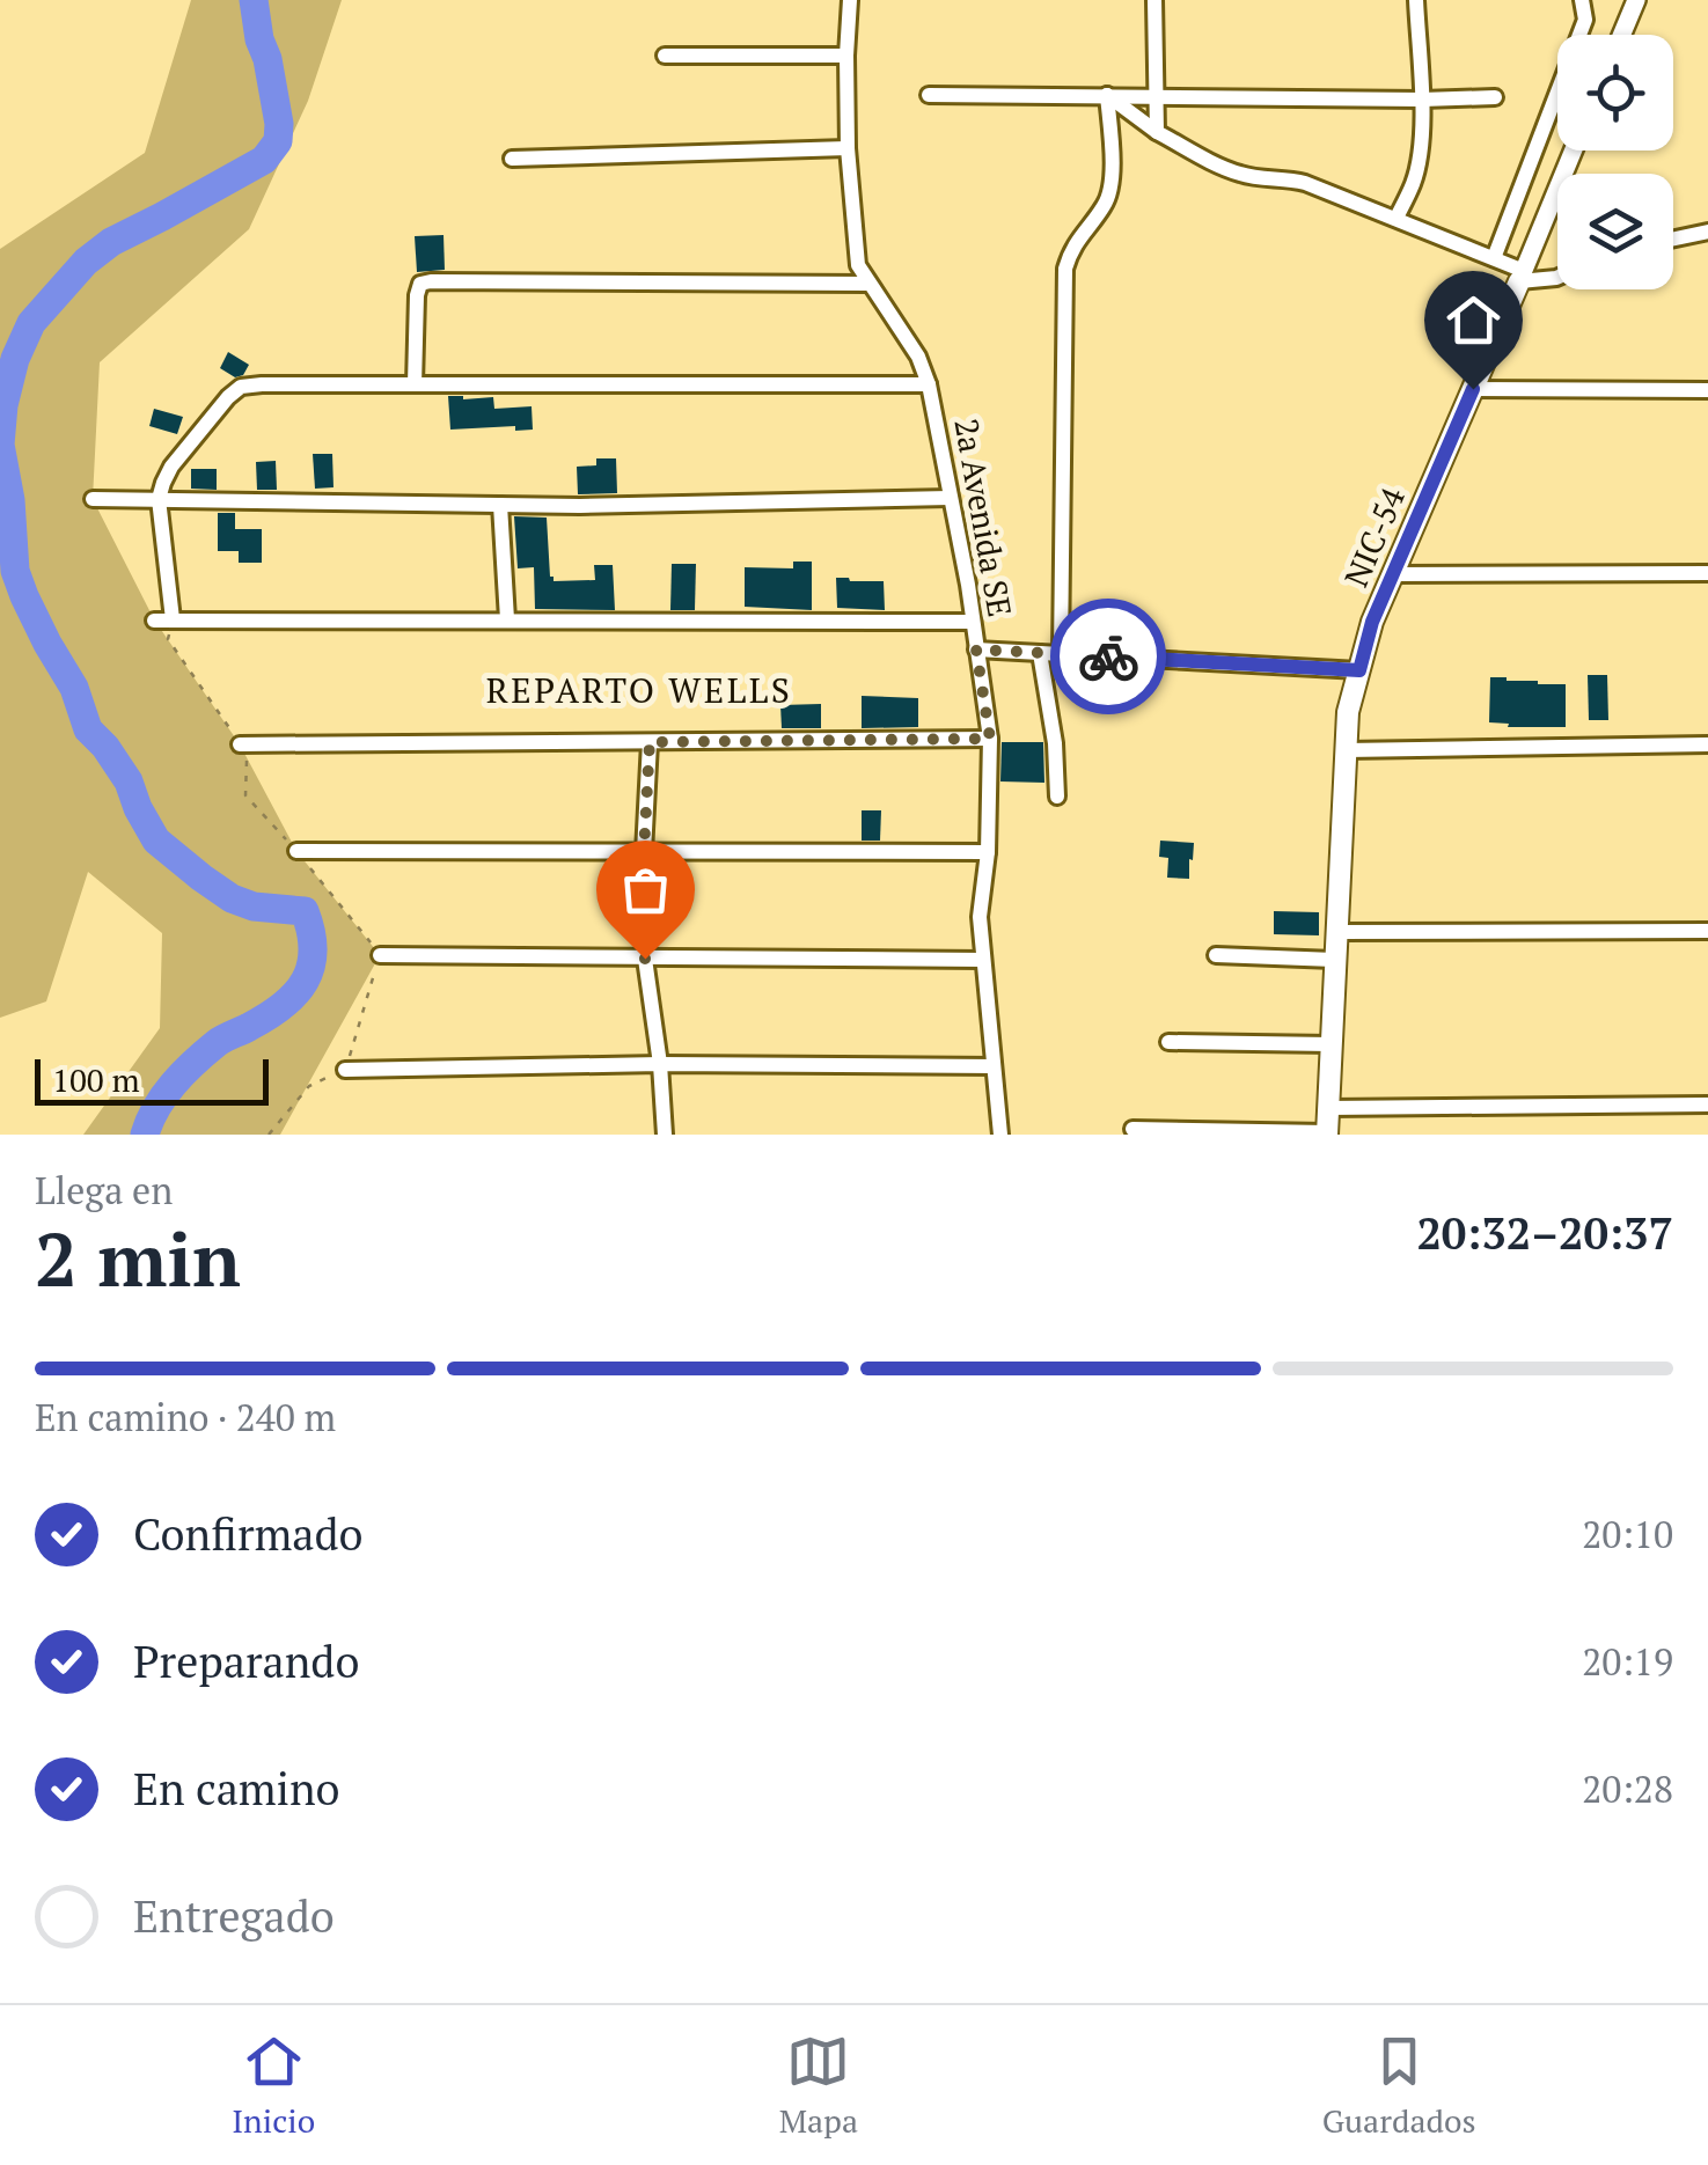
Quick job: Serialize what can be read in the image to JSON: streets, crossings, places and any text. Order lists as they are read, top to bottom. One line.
{"streets":{"main road":["NIC-54"],"street":["2a Avenida SE"]},"districts":["REPARTO WELLS"],"scale_bar":"100 m","page":{"scale":"100 m","heading":["2 min","Llega en","20:32–20:37"],"bar":"En camino · 240 m","list":[["Confirmado","20:10"],["Preparando","20:19"],["En camino","20:28"],"Entregado"],"tabs":["Inicio","Mapa","Guardados"]}}
